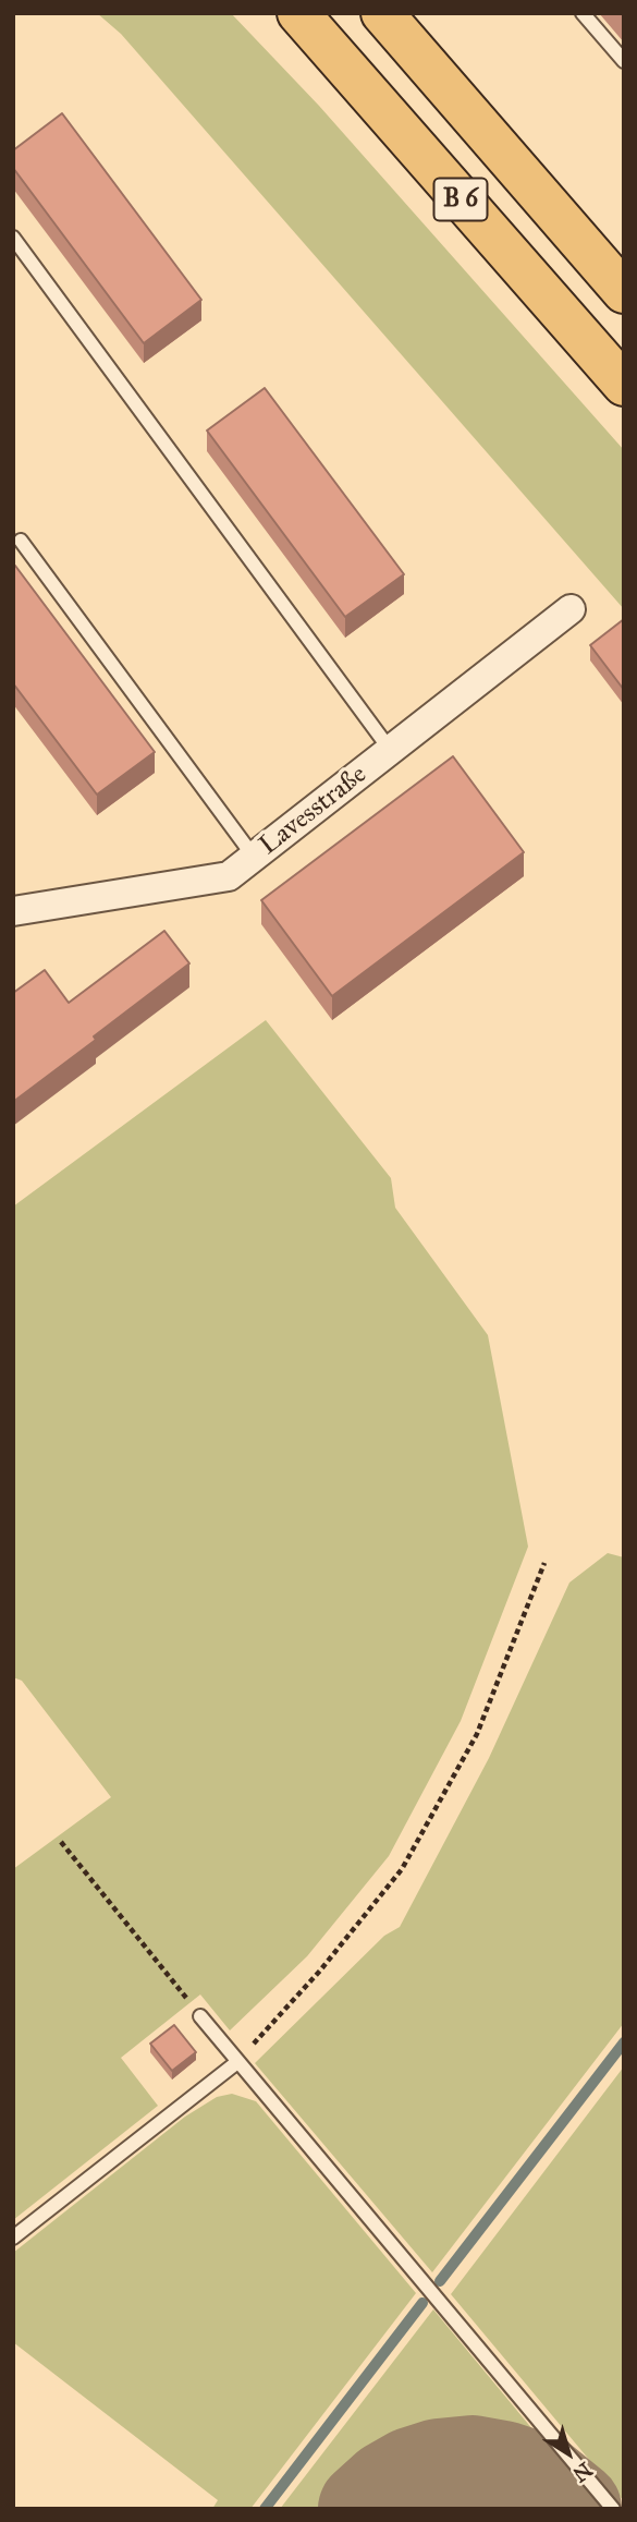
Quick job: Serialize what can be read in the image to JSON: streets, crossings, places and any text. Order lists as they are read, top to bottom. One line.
{"streets":{"main road":["B 6"],"street":["Lavesstraße"]},"north":"bottom right"}
